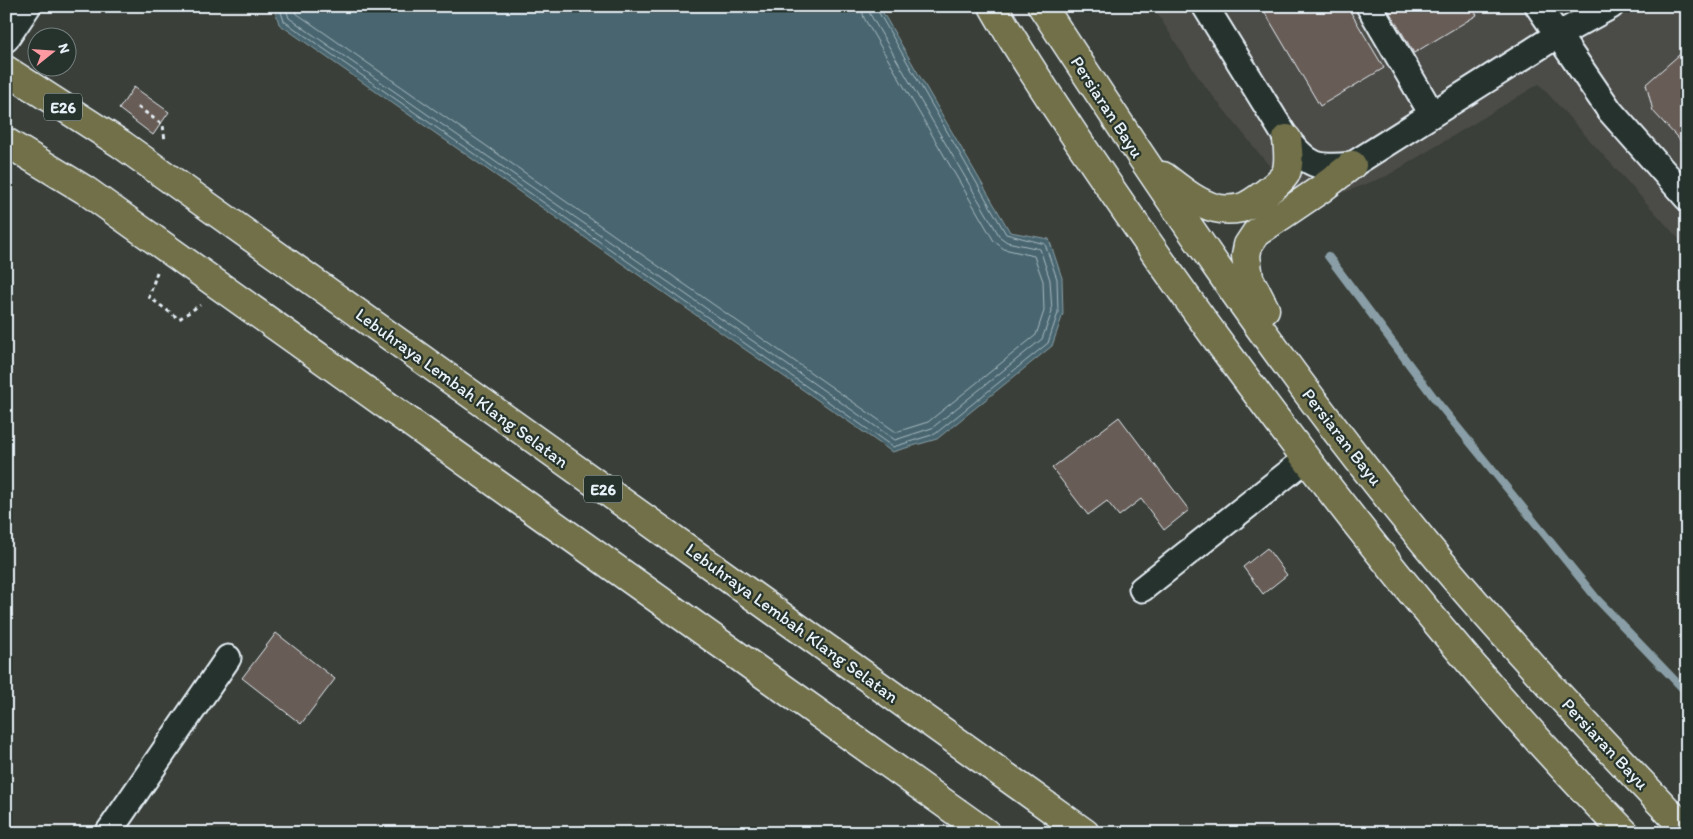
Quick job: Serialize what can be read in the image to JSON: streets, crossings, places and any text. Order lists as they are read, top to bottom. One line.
{"streets":{"main road":["E26","Persiaran Bayu","Lebuhraya Lembah Klang Selatan"]},"north":"right"}
